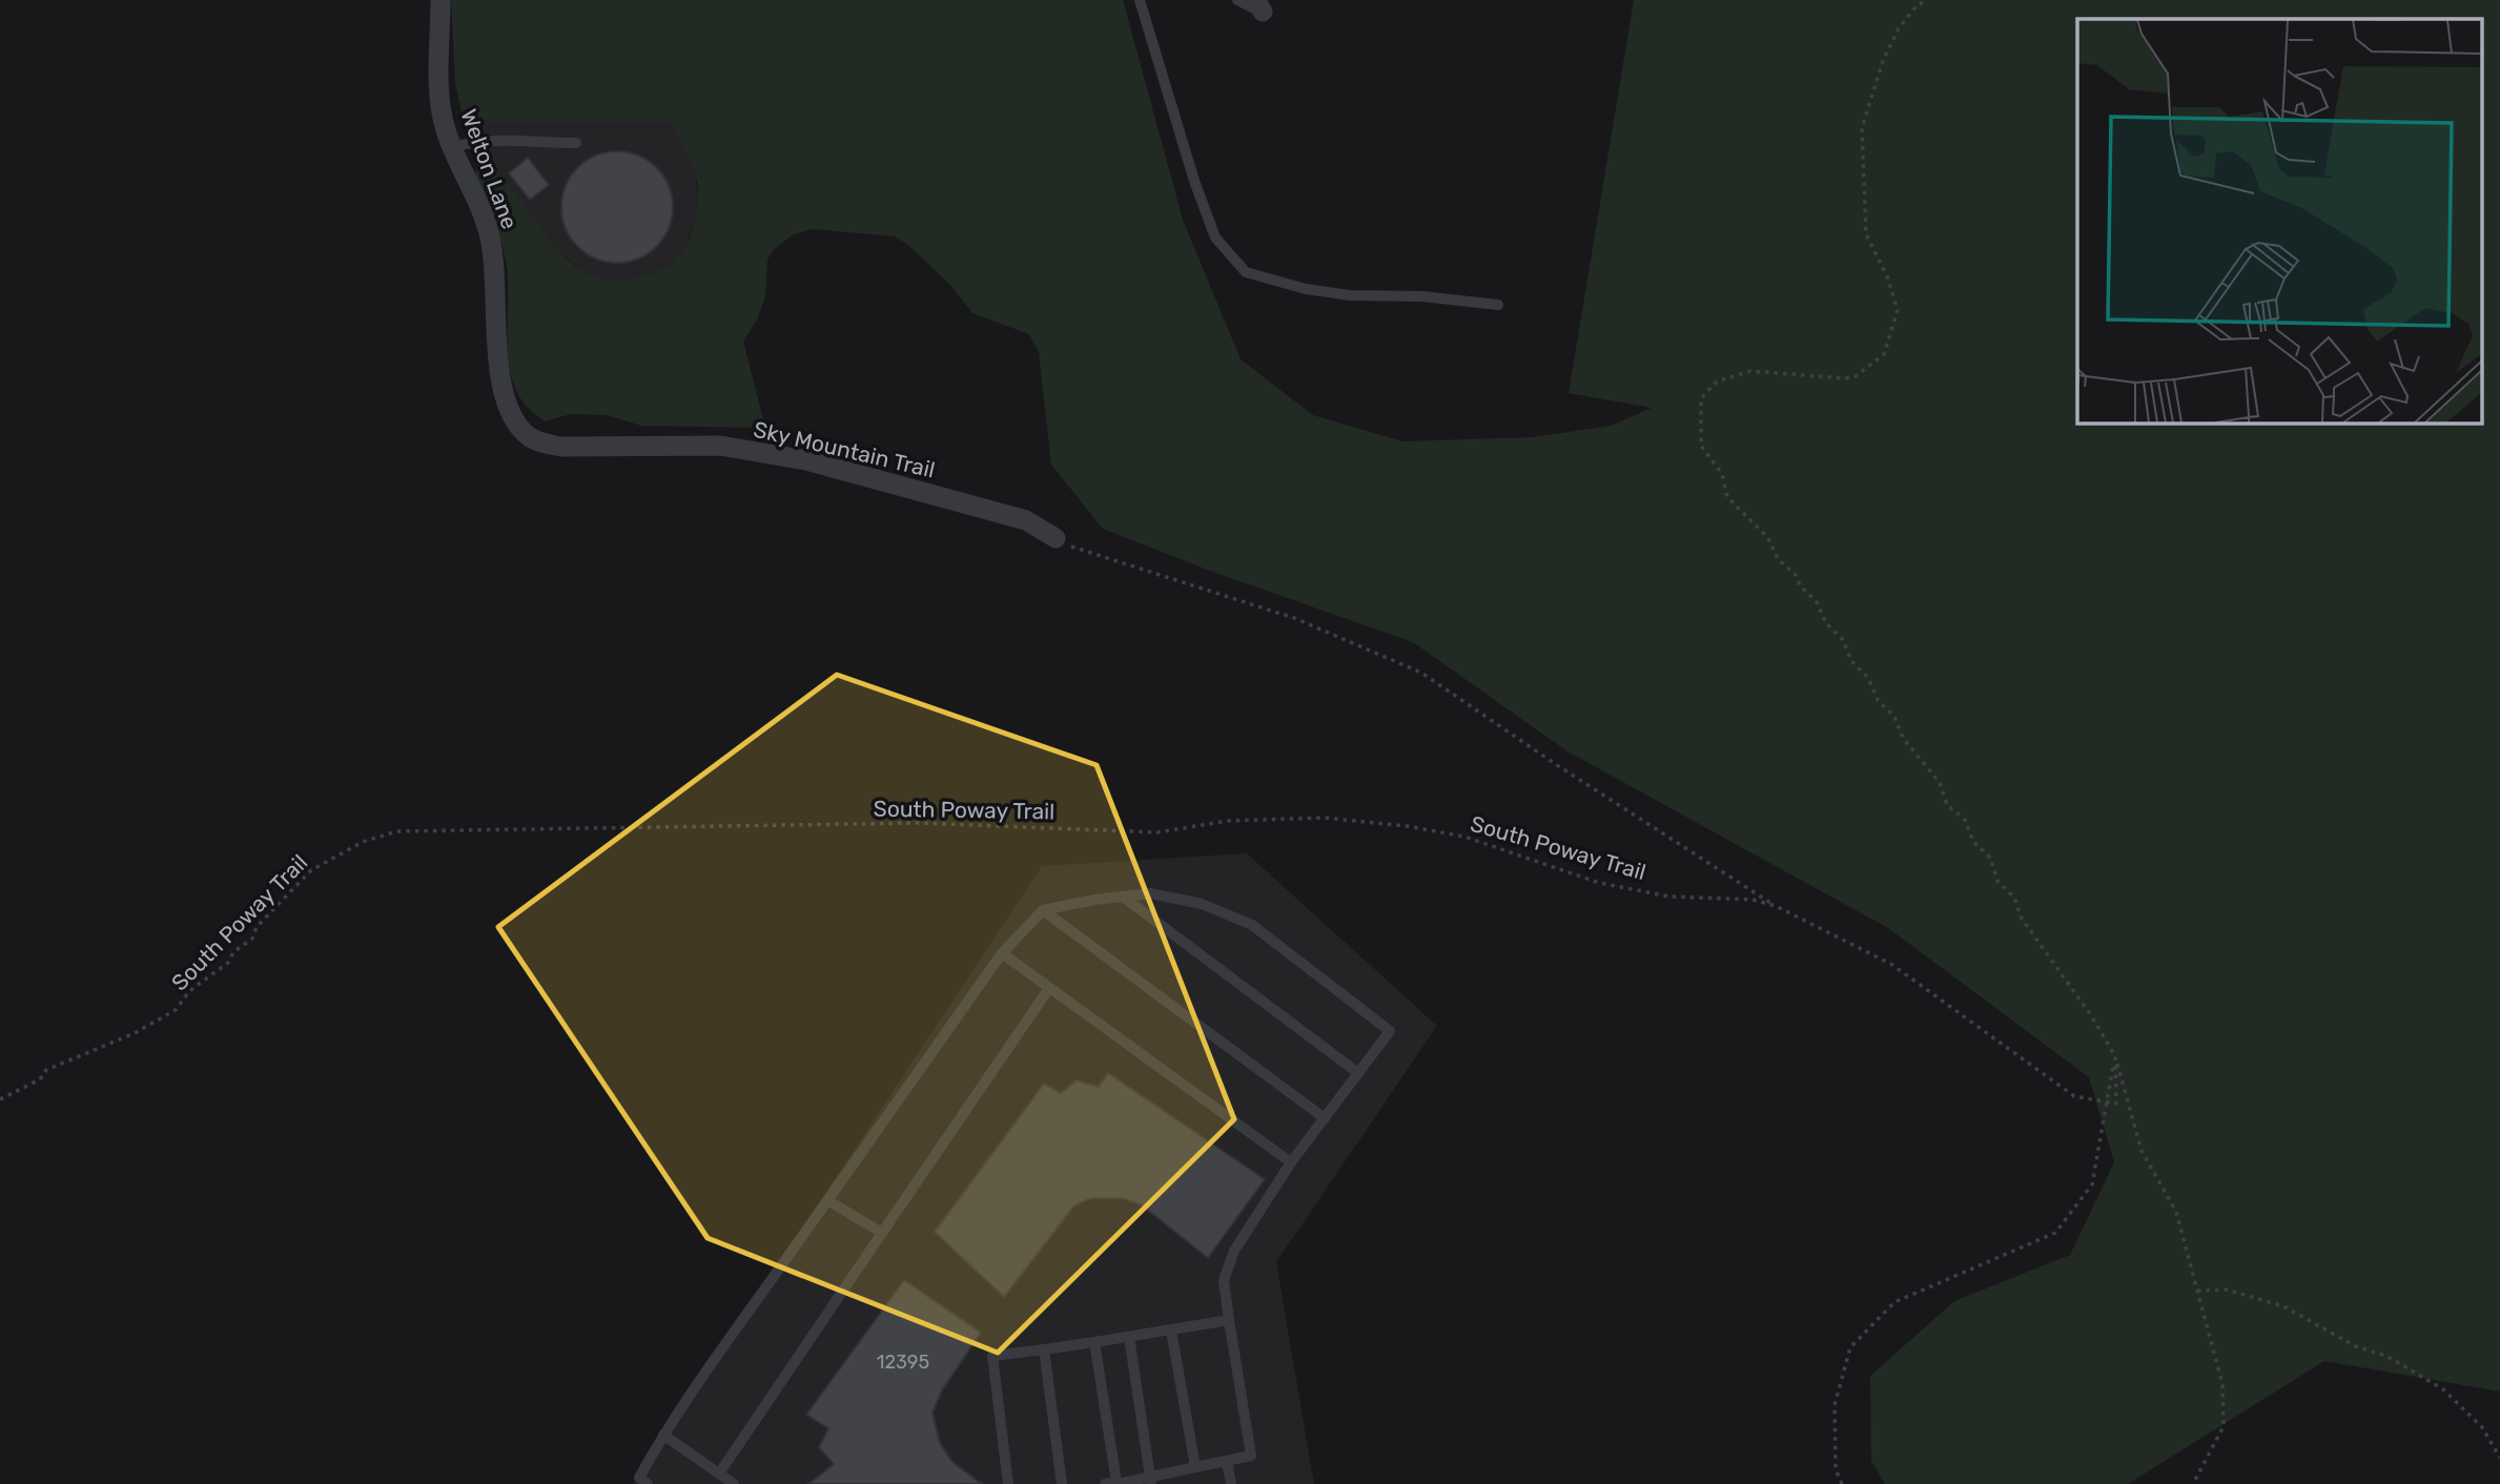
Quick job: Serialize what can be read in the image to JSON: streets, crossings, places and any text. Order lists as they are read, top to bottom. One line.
{"streets":{"street":["Welton Lane","Sky Mountain Trail"],"path":["South Poway Trail"]},"crossings":[["Welton Lane","Sky Mountain Trail"]],"house_numbers":["12395"]}
